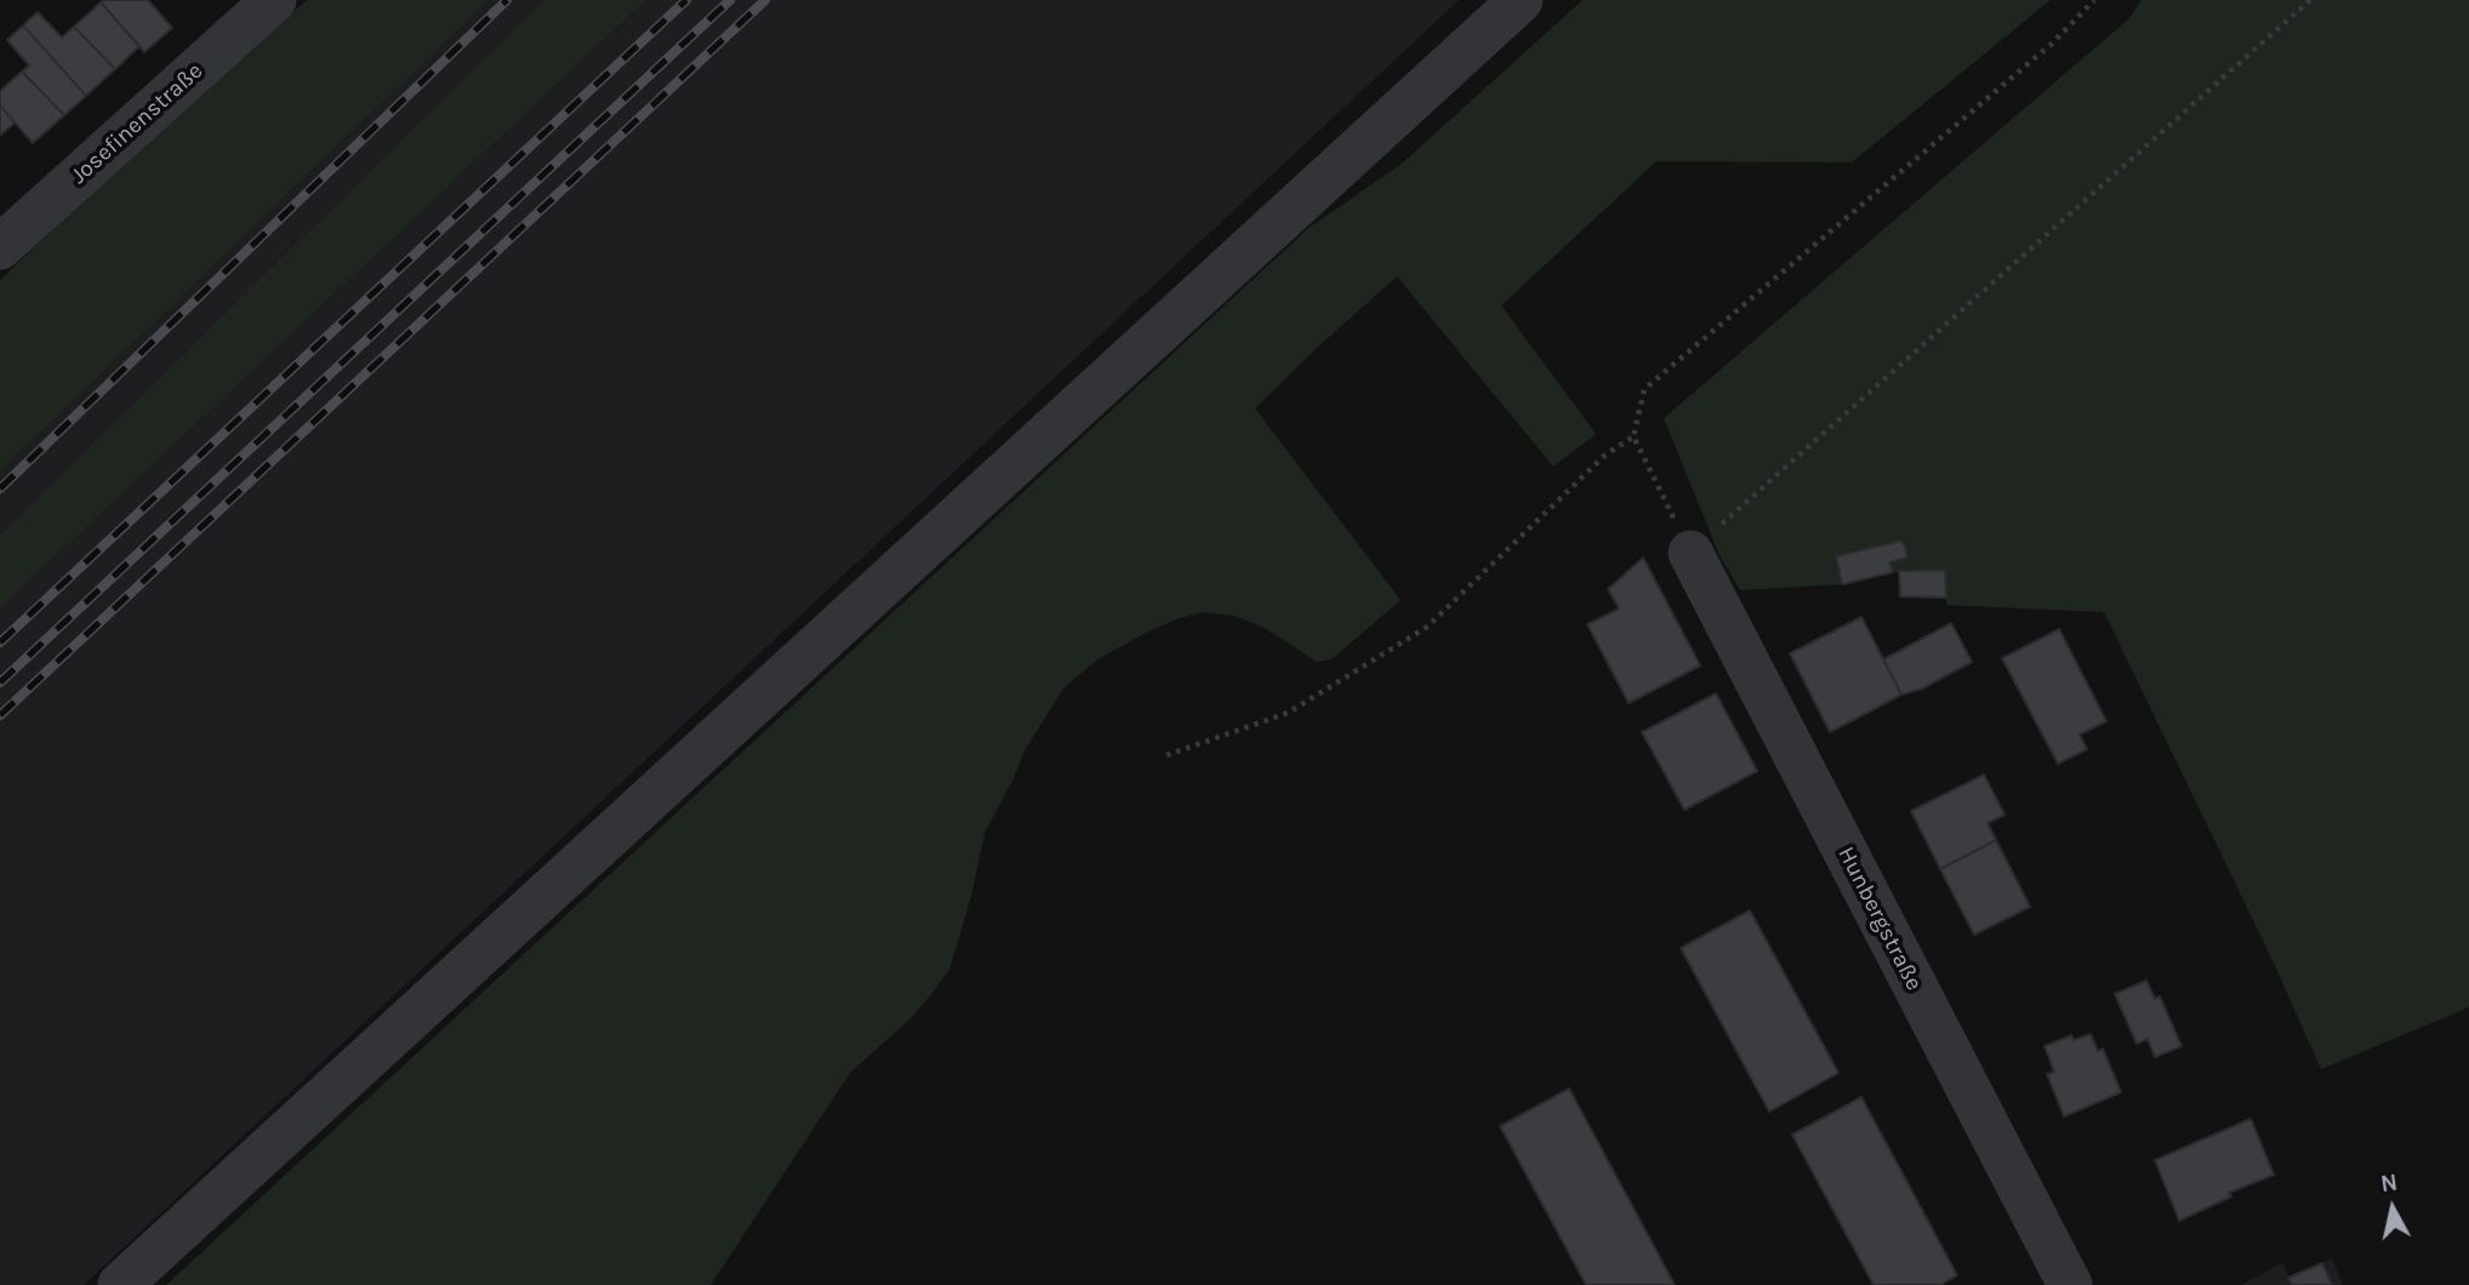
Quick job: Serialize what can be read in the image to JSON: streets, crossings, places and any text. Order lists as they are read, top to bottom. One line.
{"streets":{"street":["Josefinenstraße","Hunbergstraße"]},"north":"top"}
